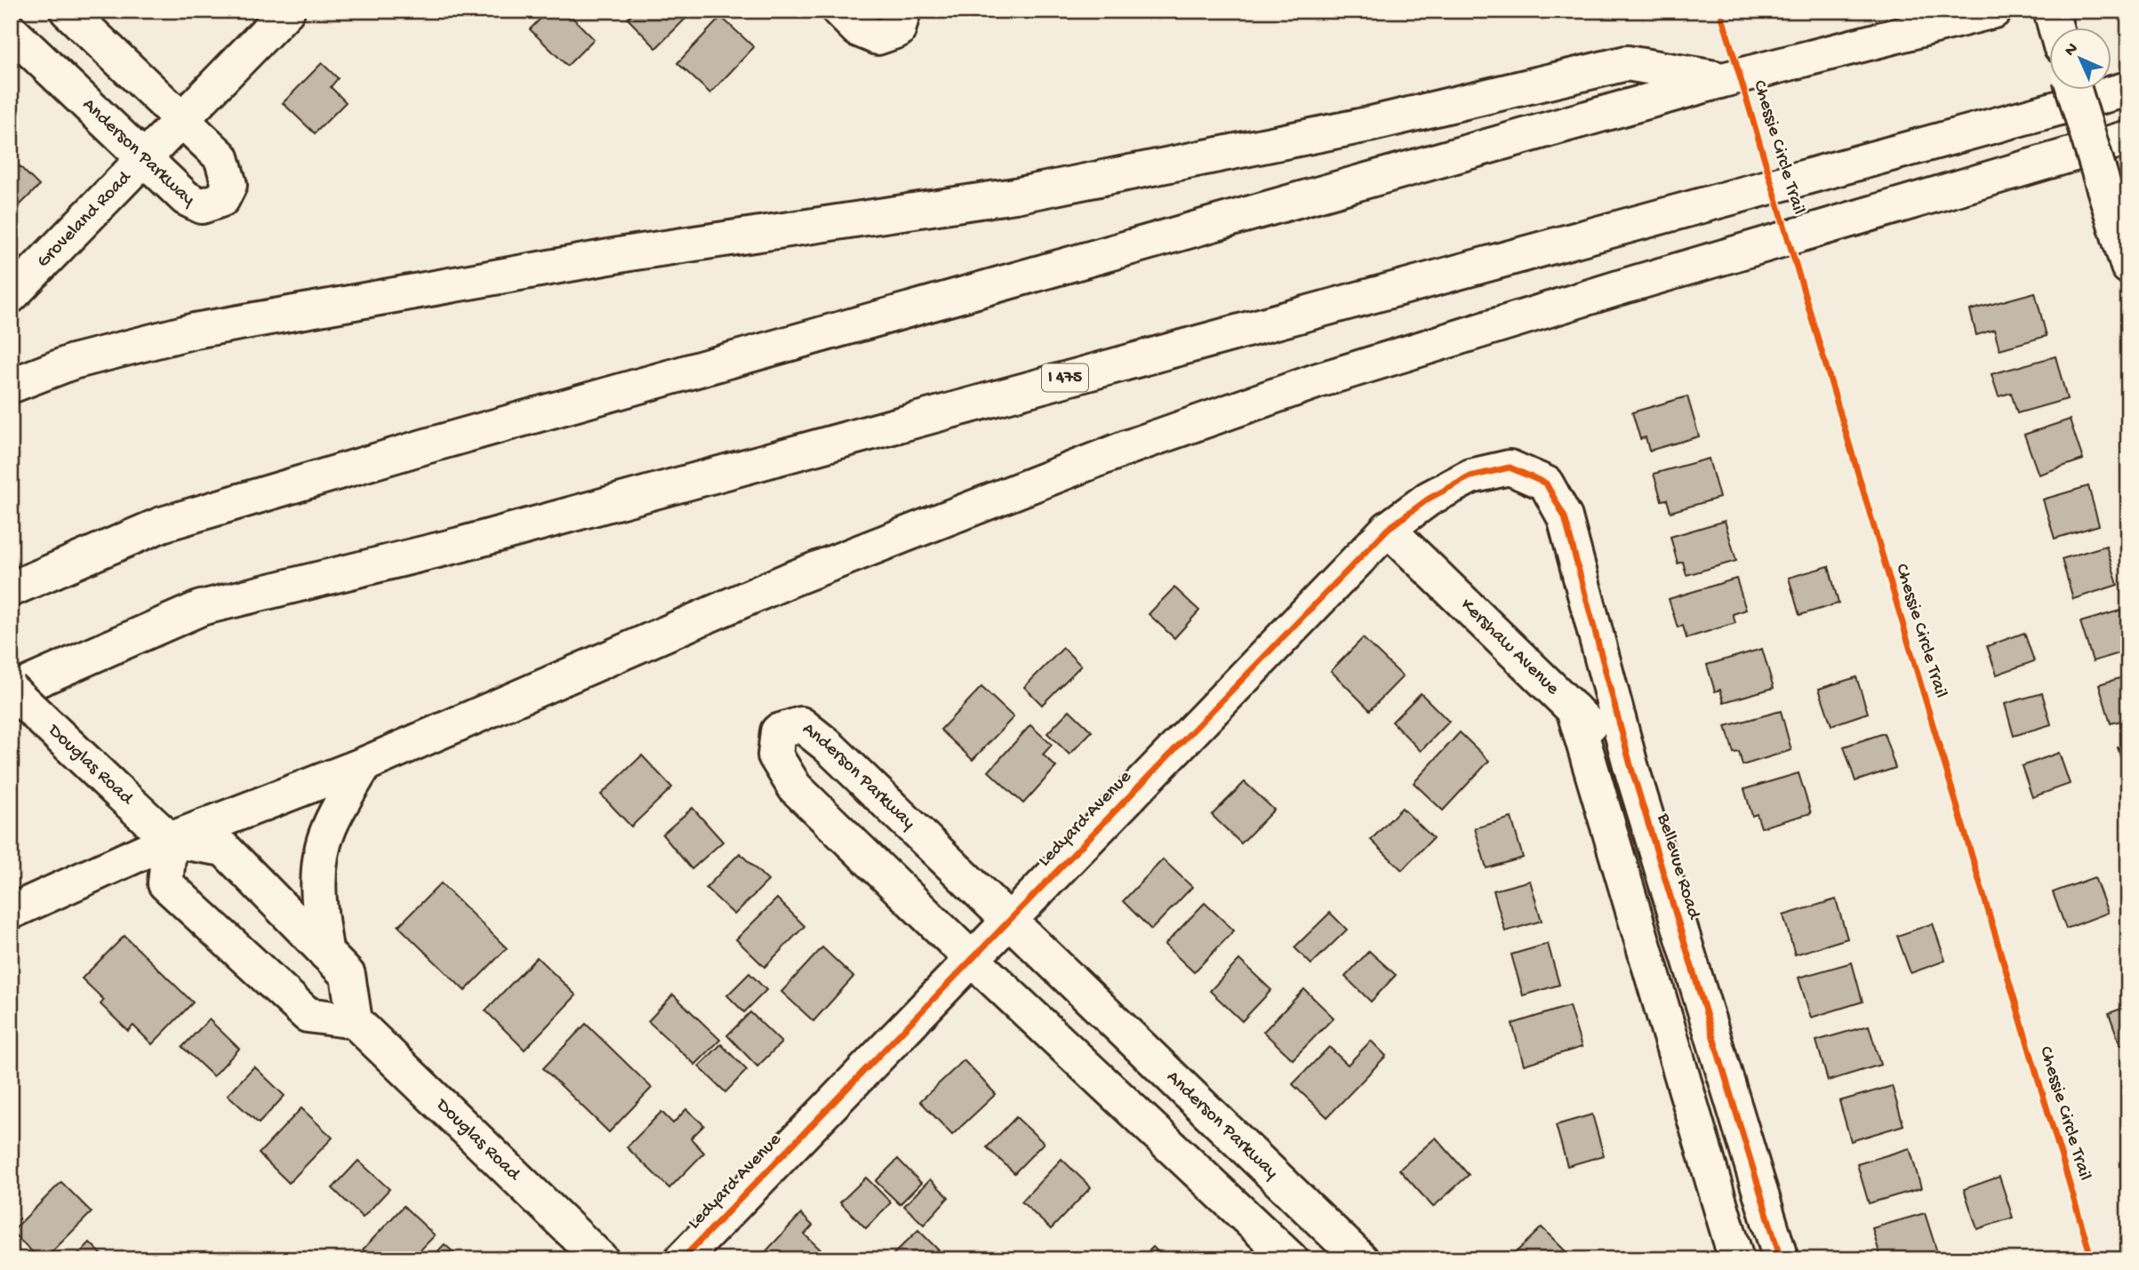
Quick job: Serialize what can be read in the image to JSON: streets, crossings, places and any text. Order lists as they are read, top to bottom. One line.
{"streets":{"main road":["Anderson Parkway","Groveland Road","I 475","Kershaw Avenue","Douglas Road","Ledyard Avenue","Bellevue Road"],"cycle path":["Chessie Circle Trail"]},"crossings":[["Anderson Parkway","Groveland Road"],["Anderson Parkway","Ledyard Avenue"],["I 475","Douglas Road"],["Kershaw Avenue","Ledyard Avenue"],["Kershaw Avenue","Bellevue Road"],["Ledyard Avenue","Bellevue Road"]],"north":"top left"}
